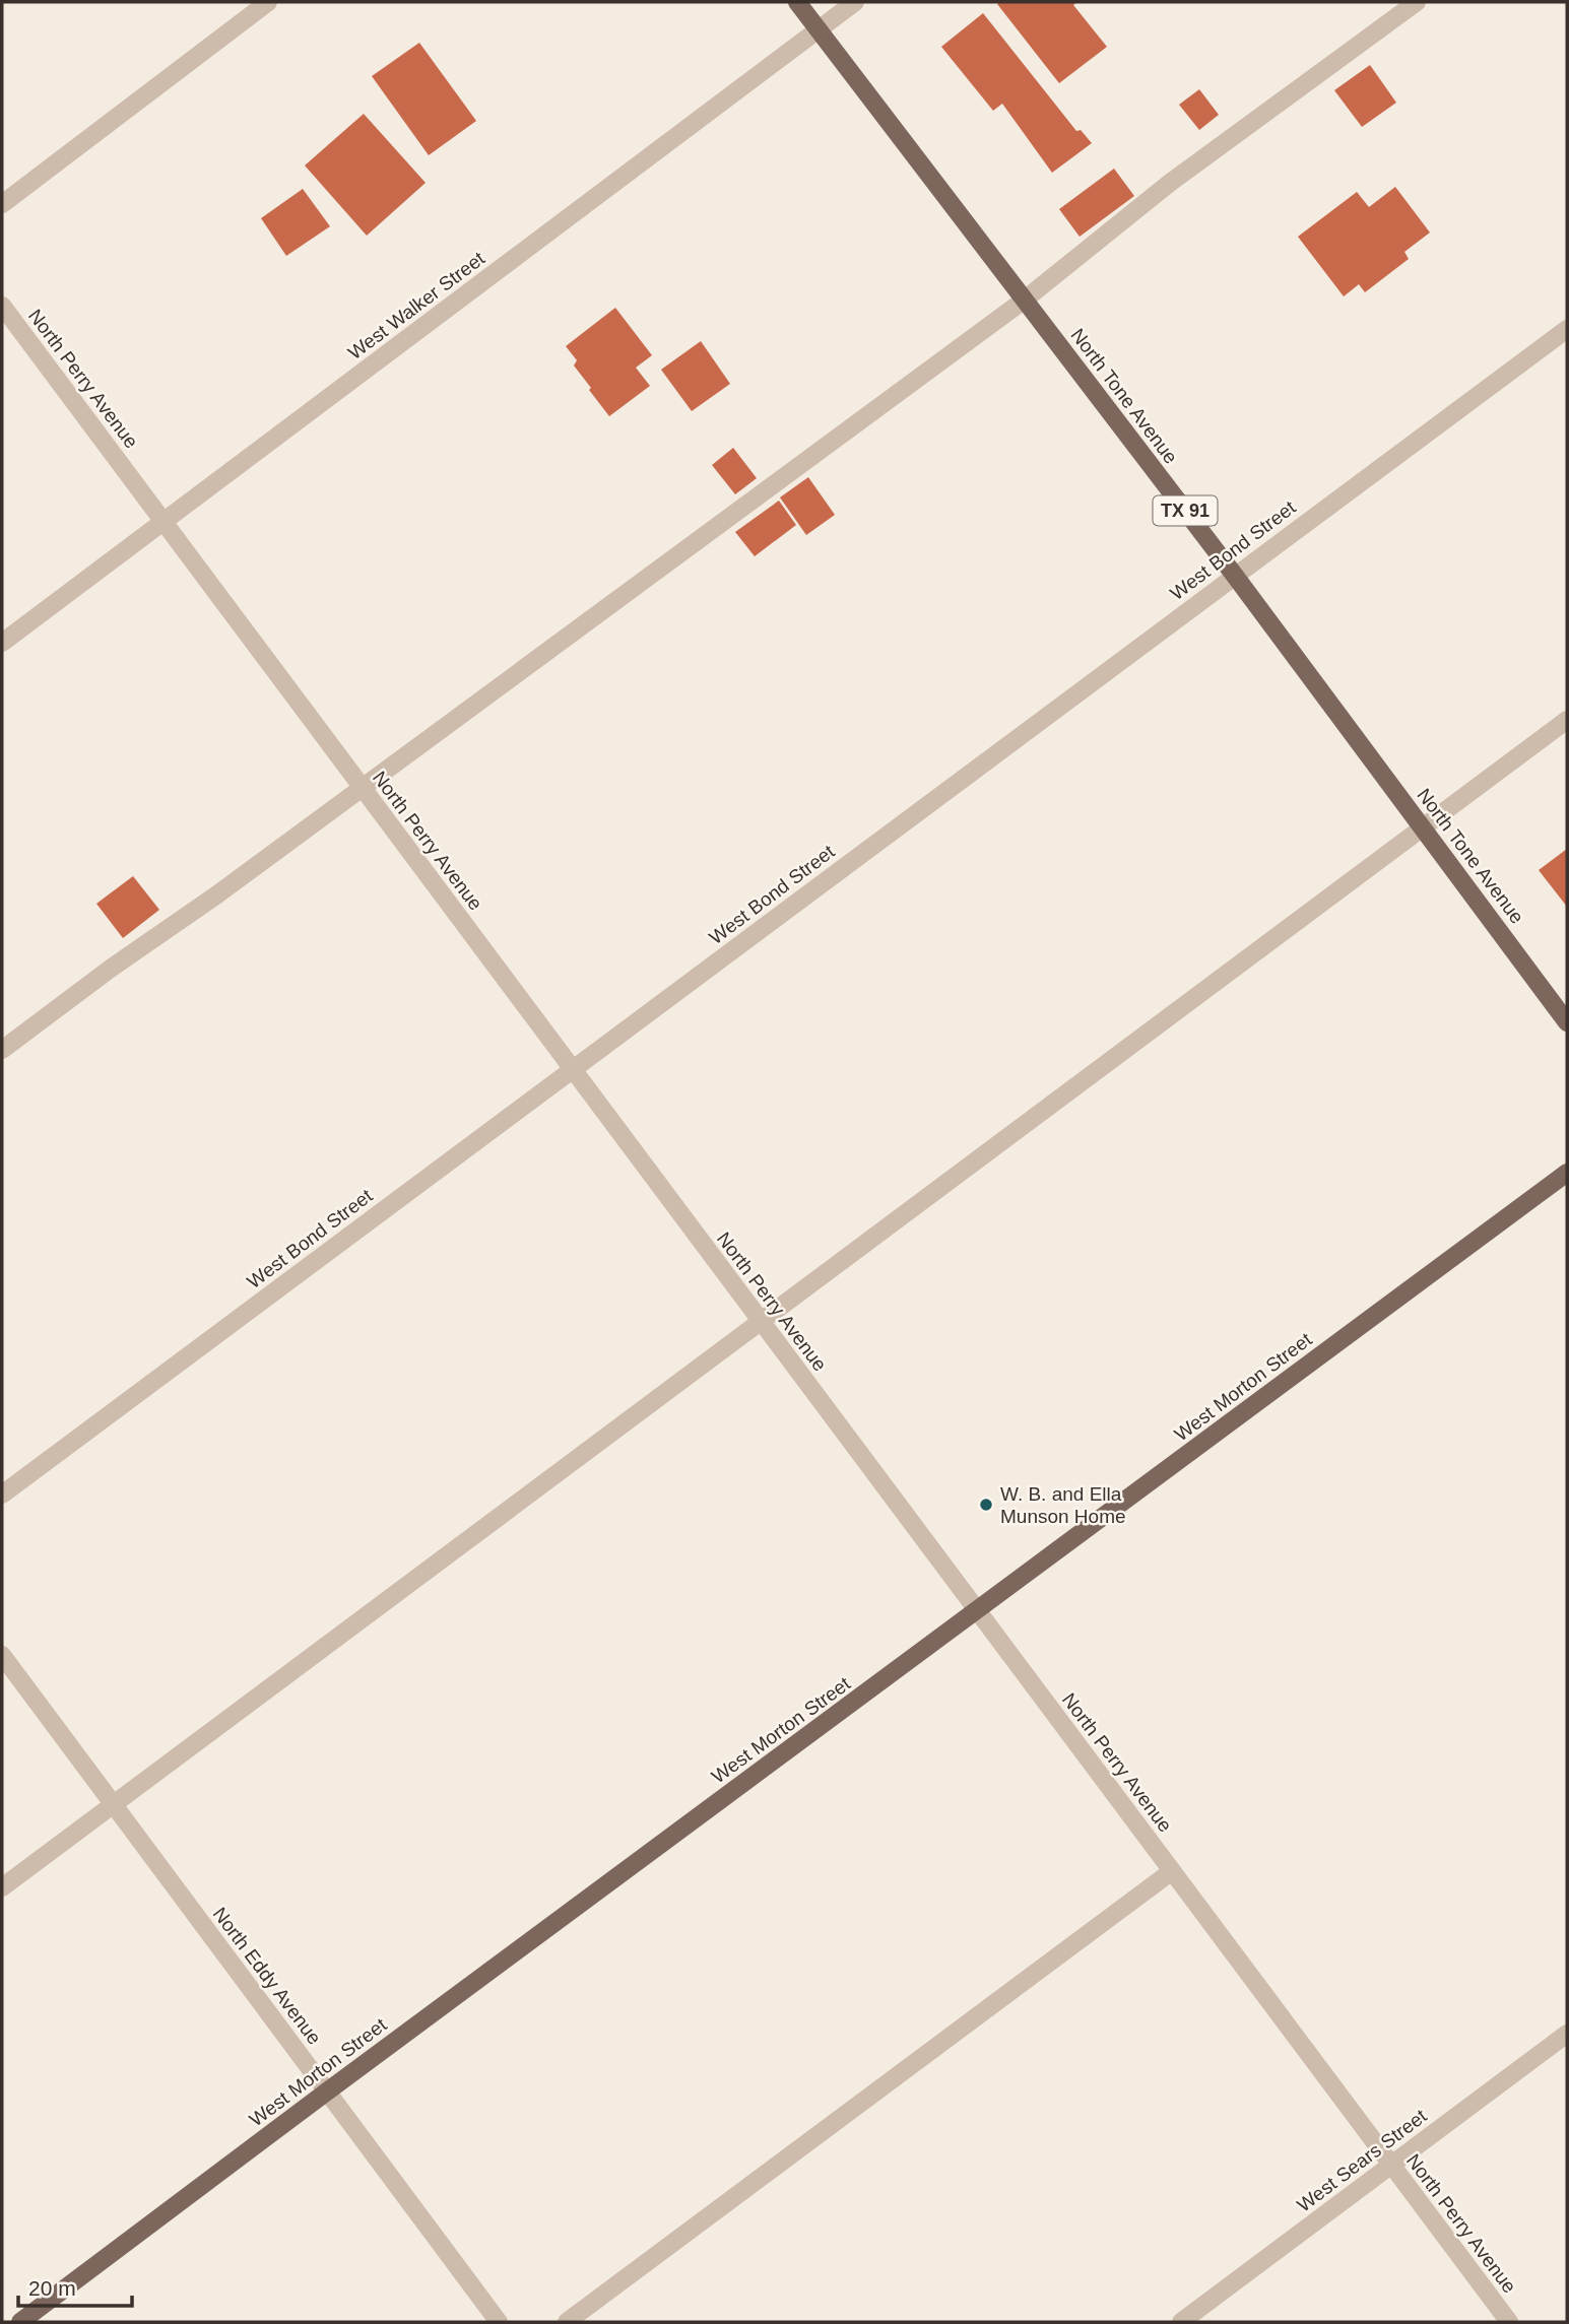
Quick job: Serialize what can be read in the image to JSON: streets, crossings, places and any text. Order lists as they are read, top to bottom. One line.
{"streets":{"main road":["North Tone Avenue","TX 91","West Morton Street"],"street":["West Walker Street","North Perry Avenue","West Bond Street","North Eddy Avenue","West Sears Street"]},"crossings":[["West Walker Street","North Perry Avenue"],["West Walker Street","North Tone Avenue"],["North Perry Avenue","West Bond Street"],["North Perry Avenue","West Morton Street"],["North Perry Avenue","West Sears Street"],["North Tone Avenue","West Bond Street"],["West Morton Street","North Eddy Avenue"]],"places":["W. B. and Ella Munson Home"],"scale_bar":"20 m"}
